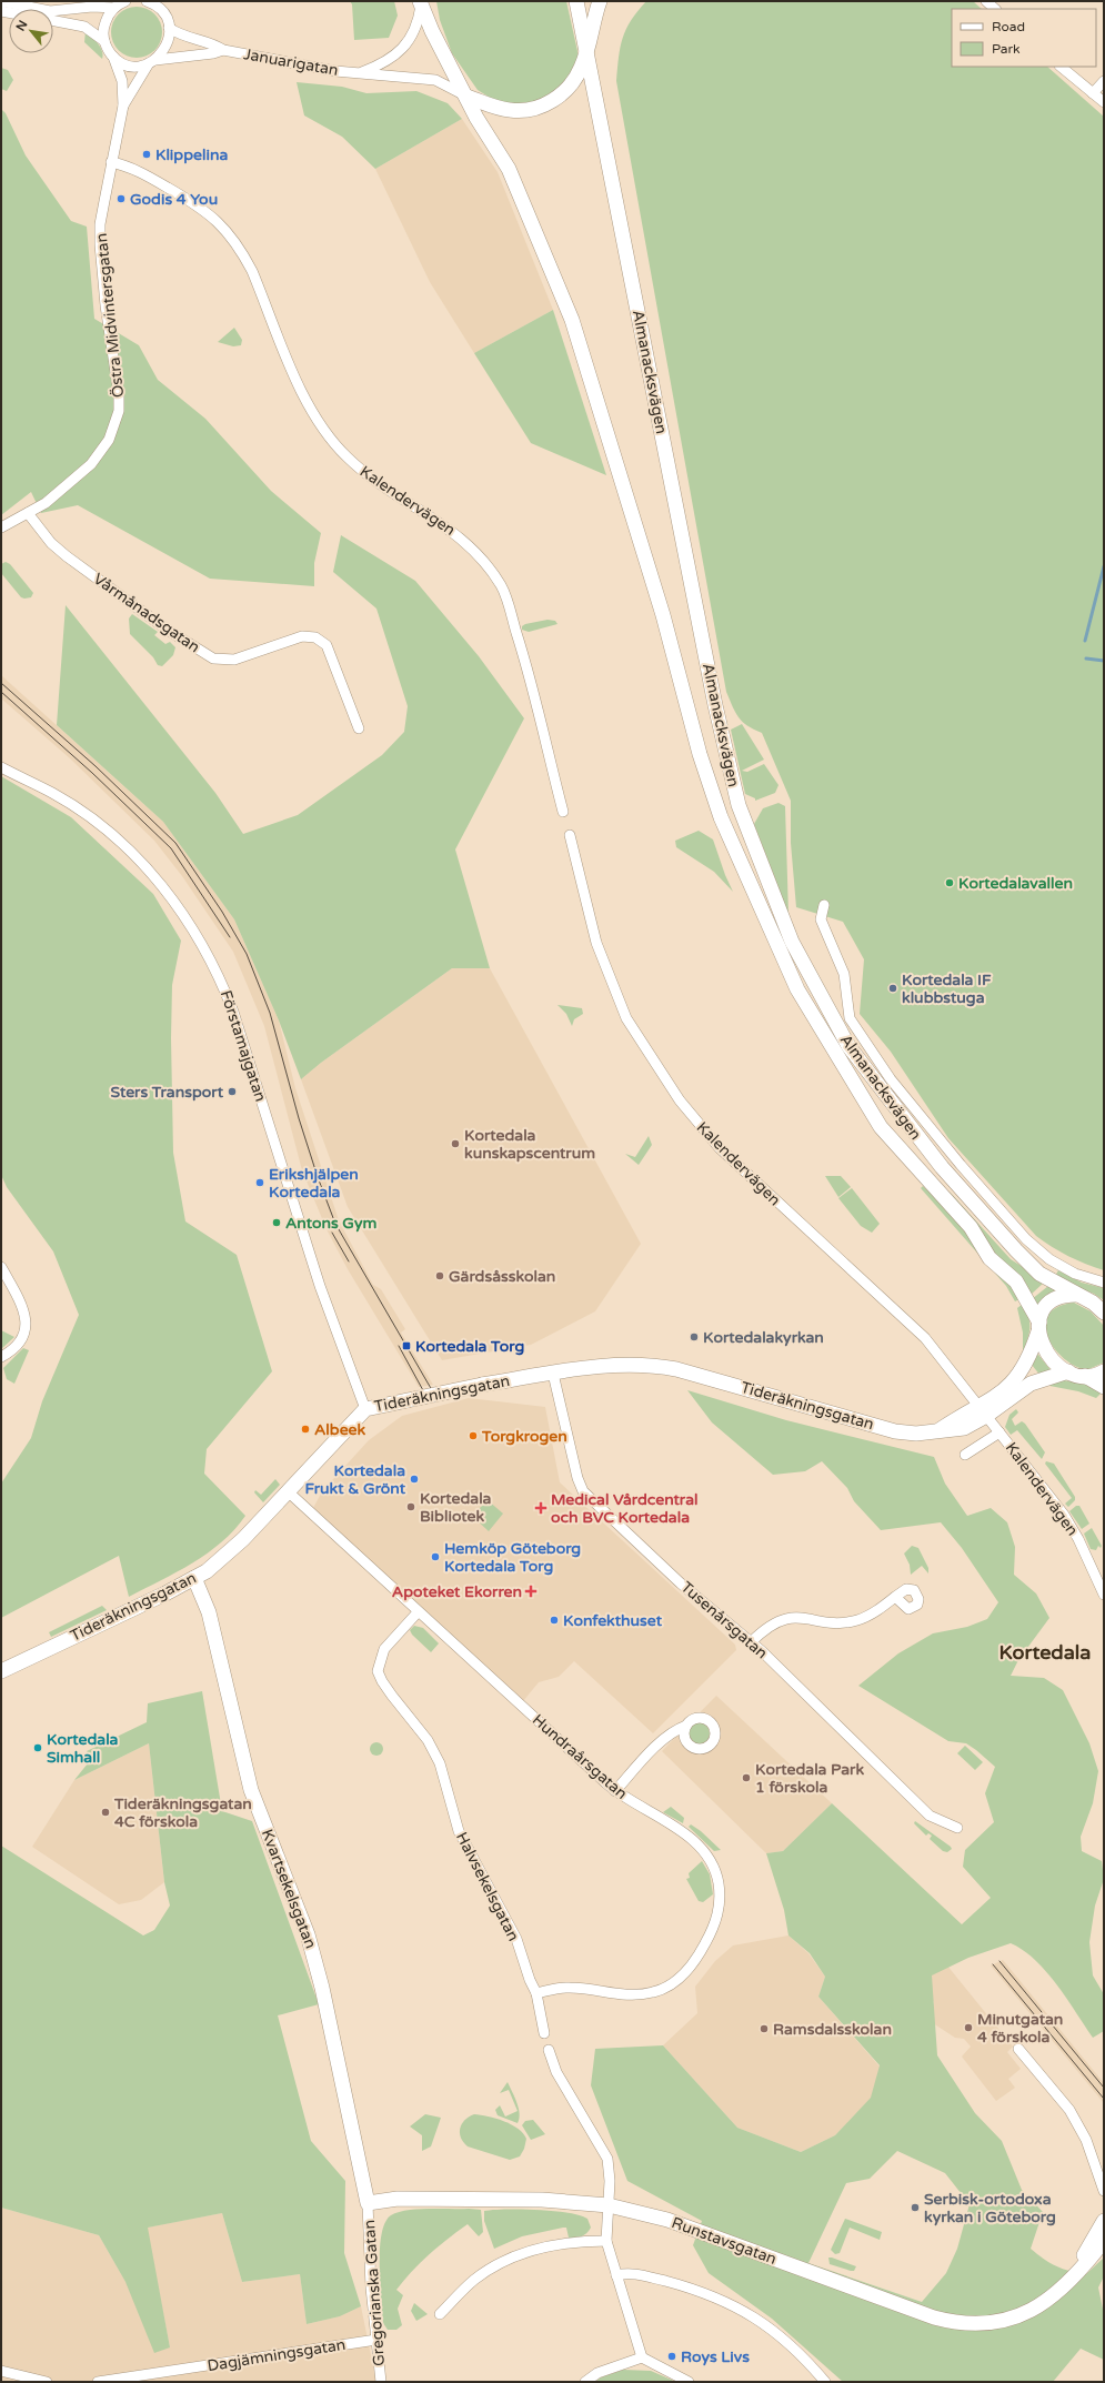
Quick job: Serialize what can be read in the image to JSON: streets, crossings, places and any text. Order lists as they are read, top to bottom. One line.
{"streets":{"main road":["Almanacksvägen","Tideräkningsgatan","Kvartsekelsgatan","Runstavsgatan"],"street":["Januarigatan","Östra Midvintersgatan","Kalendervägen","Vårmånadsgatan","Förstamajgatan","Tusenårsgatan","Hundraårsgatan","Halvsekelsgatan","Gregorianska Gatan","Dagjämningsgatan"]},"crossings":[["Januarigatan","Östra Midvintersgatan"],["Januarigatan","Almanacksvägen"],["Östra Midvintersgatan","Kalendervägen"],["Östra Midvintersgatan","Vårmånadsgatan"],["Almanacksvägen","Tideräkningsgatan"],["Kalendervägen","Tideräkningsgatan"],["Förstamajgatan","Tideräkningsgatan"],["Tideräkningsgatan","Tusenårsgatan"],["Tideräkningsgatan","Hundraårsgatan"],["Tideräkningsgatan","Kvartsekelsgatan"],["Hundraårsgatan","Halvsekelsgatan"],["Kvartsekelsgatan","Runstavsgatan"],["Kvartsekelsgatan","Gregorianska Gatan"],["Runstavsgatan","Gregorianska Gatan"],["Gregorianska Gatan","Dagjämningsgatan"]],"districts":["Kortedala"],"places":{"other":["Klippelina","Godis 4 You","Kortedalavallen","Kortedala IF klubbstuga","Sters Transport","Kortedala kunskapscentrum","Erikshjälpen Kortedala","Antons Gym","Gärdsåsskolan","Kortedalakyrkan","Albeek","Torgkrogen","Kortedala Frukt & Grönt","Kortedala Bibliotek","Hemköp Göteborg Kortedala Torg","Konfekthuset","Kortedala Simhall","Kortedala Park 1 förskola","Tideräkningsgatan 4C förskola","Minutgatan 4 förskola","Ramsdalsskolan","Serbisk-ortodoxa kyrkan i Göteborg","Roys Livs"],"transit":["Kortedala Torg"],"health":["Medical Vårdcentral och BVC Kortedala","Apoteket Ekorren"]},"legend":["Road","Park"],"north":"top left"}
